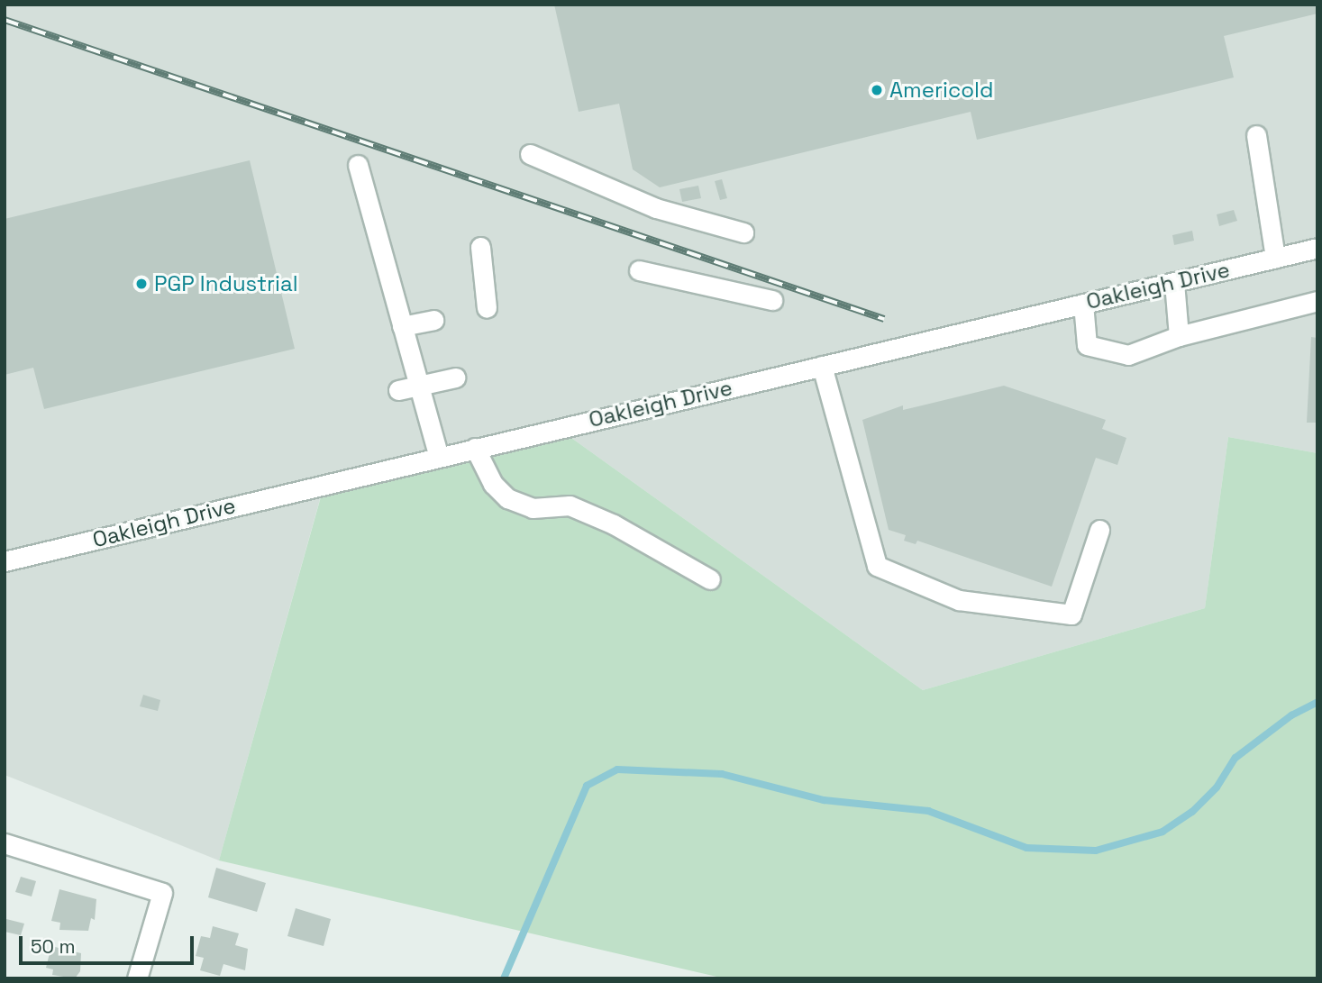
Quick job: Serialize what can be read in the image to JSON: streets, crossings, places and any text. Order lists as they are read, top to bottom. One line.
{"streets":{"street":["Oakleigh Drive"]},"places":["Americold","PGP Industrial"],"scale_bar":"50 m"}
